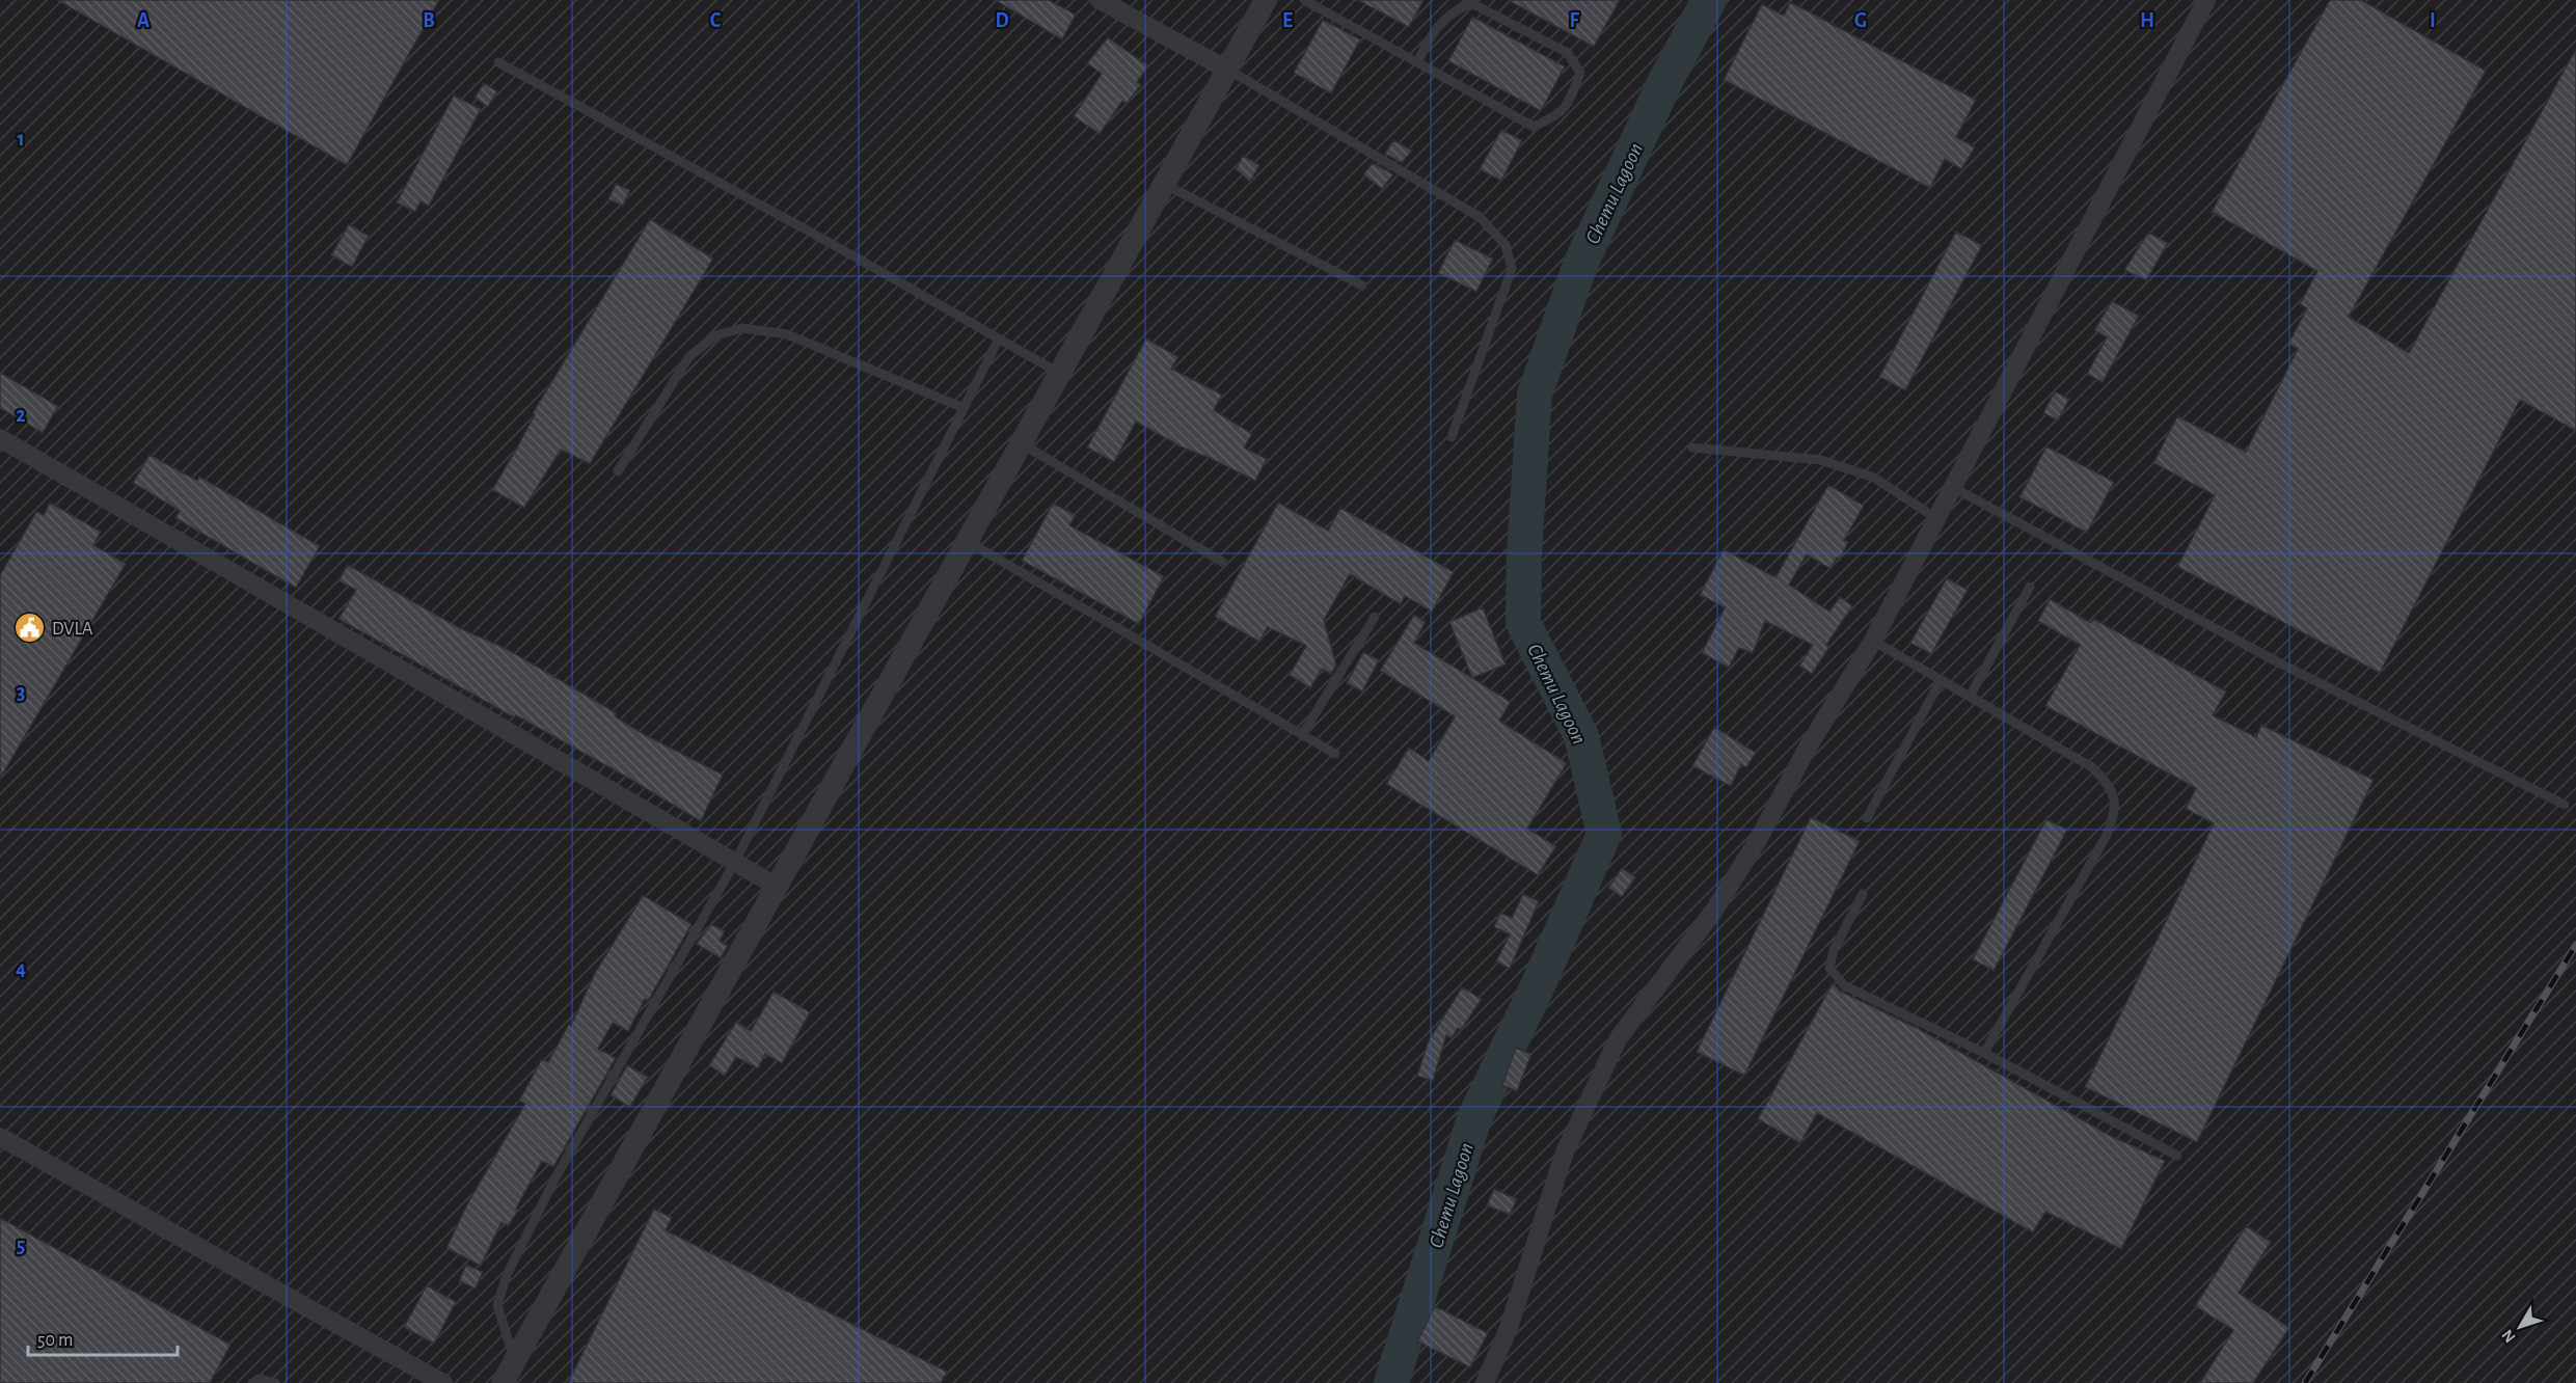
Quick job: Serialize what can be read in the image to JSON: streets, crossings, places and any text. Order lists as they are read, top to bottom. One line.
{"water":["Chemu Lagoon"],"places":{"public building":["DVLA"]},"scale_bar":"50 m","north":"bottom left","grid":{"columns":["A","B","C","D","E","F","G","H","I"],"rows":["1","2","3","4","5"]}}
